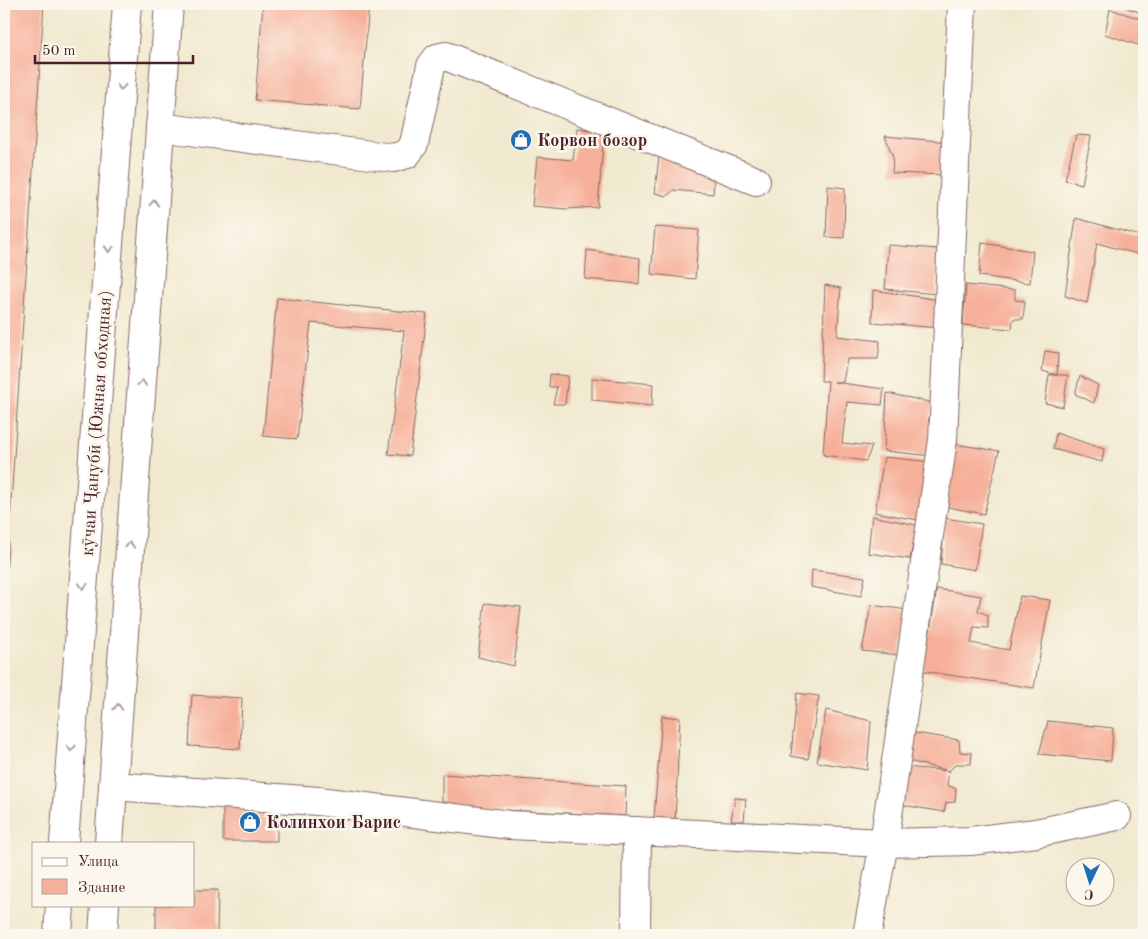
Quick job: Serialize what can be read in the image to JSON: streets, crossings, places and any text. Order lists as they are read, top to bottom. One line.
{"streets":{"street":["кӯчаи Ҷанубӣ (Южная обходная)"]},"places":{"shop":["Корвон бозор","Колинхои Барис"]},"legend":["Улица","Здание"],"scale_bar":"50 m","north":"bottom"}
